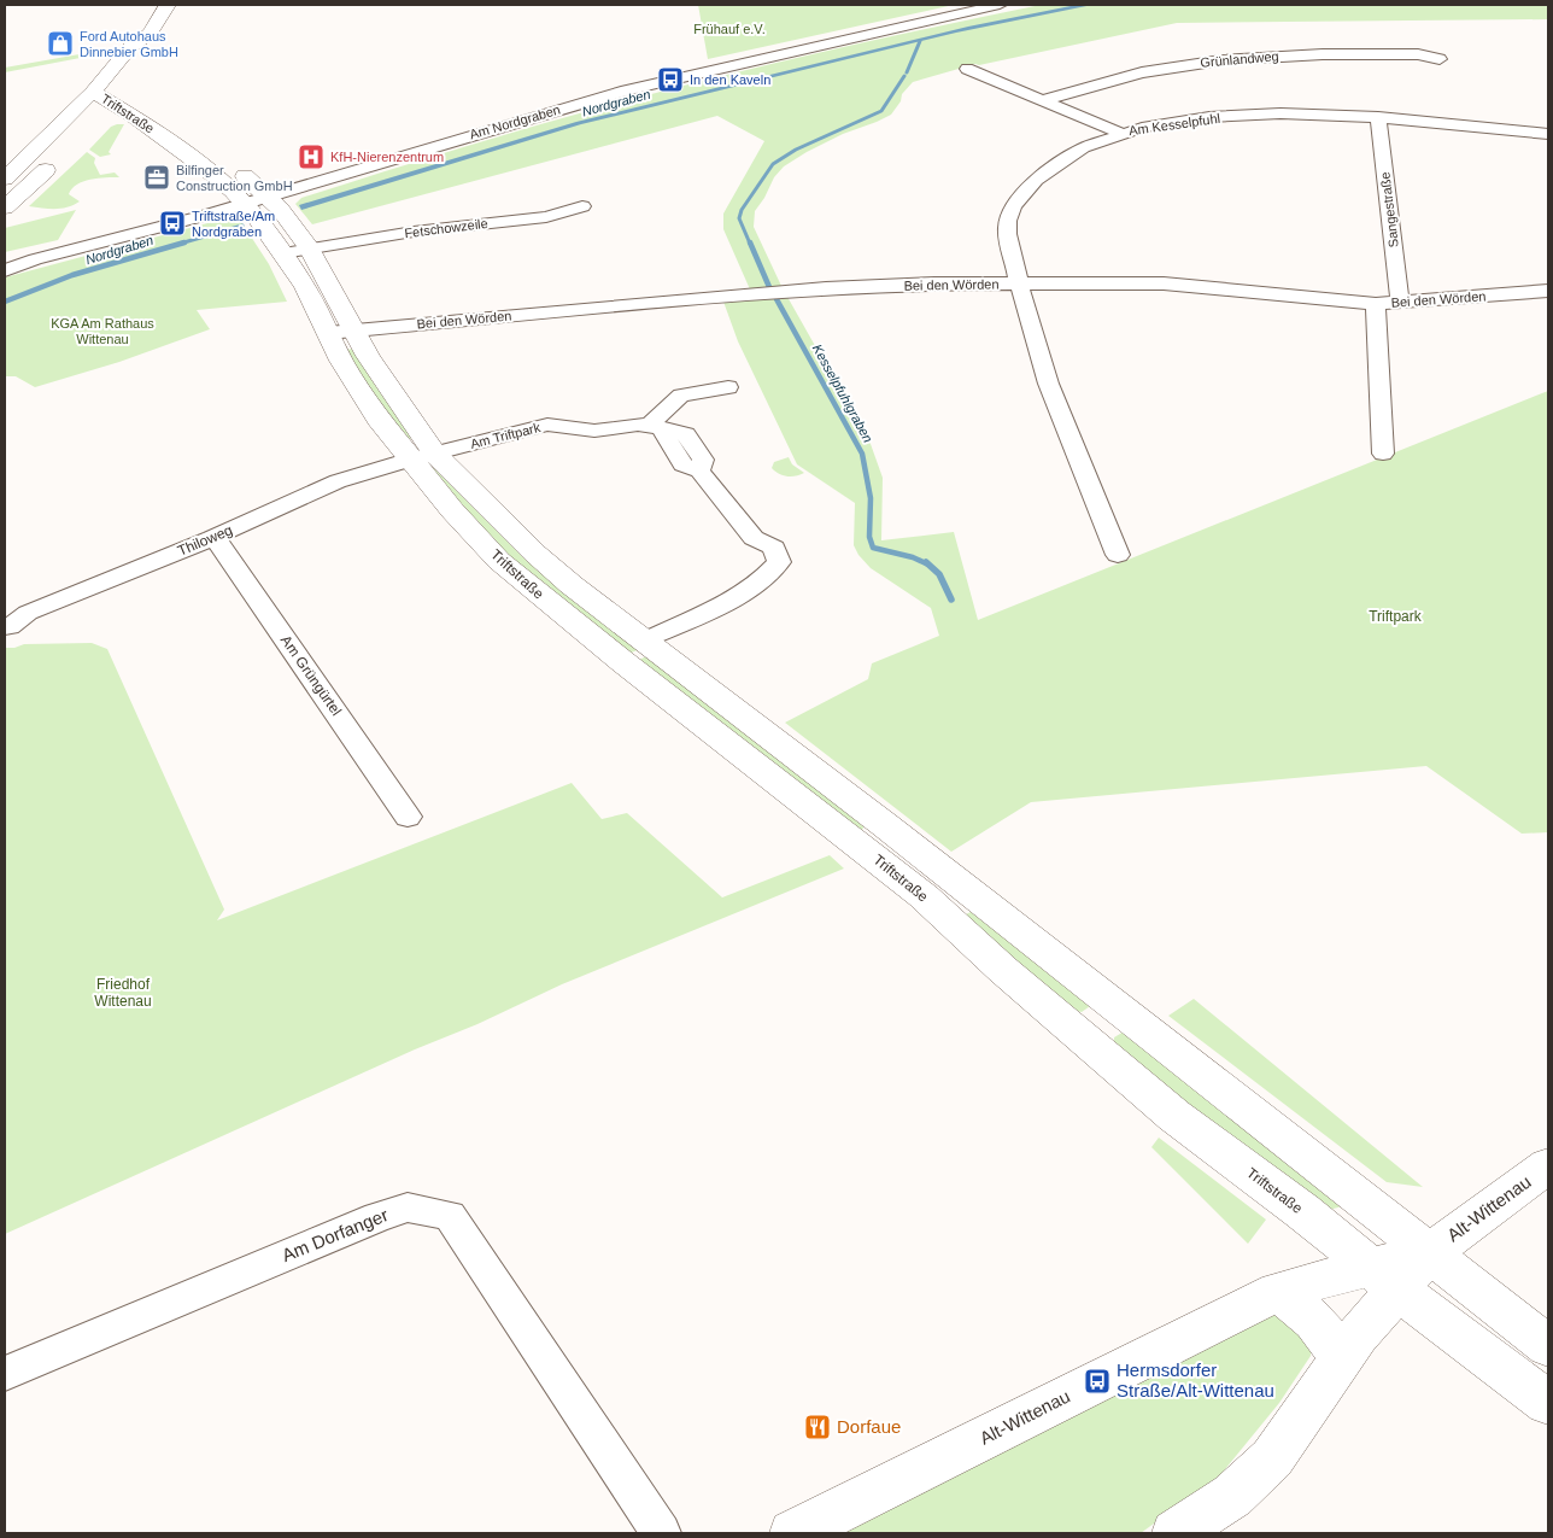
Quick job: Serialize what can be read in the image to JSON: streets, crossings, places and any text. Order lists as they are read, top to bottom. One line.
{"streets":{"main road":["Triftstraße","Alt-Wittenau"],"street":["Grünlandweg","Am Nordgraben","Am Kesselpfuhl","Sangestraße","Fetschowzeile","Bei den Wörden","Am Triftpark","Thiloweg","Am Grüngürtel","Am Dorfanger"]},"crossings":[["Triftstraße","Am Nordgraben"],["Triftstraße","Fetschowzeile"],["Triftstraße","Bei den Wörden"],["Triftstraße","Am Triftpark"],["Triftstraße","Thiloweg"],["Triftstraße","Alt-Wittenau"],["Am Kesselpfuhl","Sangestraße"],["Am Kesselpfuhl","Bei den Wörden"],["Sangestraße","Bei den Wörden"],["Am Triftpark","Thiloweg"],["Thiloweg","Am Grüngürtel"]],"water":["Nordgraben","Kesselpfuhlgraben"],"parks":["Frühauf e.V.","KGA Am Rathaus Wittenau","Triftpark","Friedhof Wittenau"],"places":{"shop":["Ford Autohaus Dinnebier GmbH"],"bus stop":["In den Kaveln","Triftstraße/Am Nordgraben","Hermsdorfer Straße/Alt-Wittenau"],"hospital":["KfH-Nierenzentrum"],"office":["Bilfinger Construction GmbH"],"restaurant":["Dorfaue"]}}
